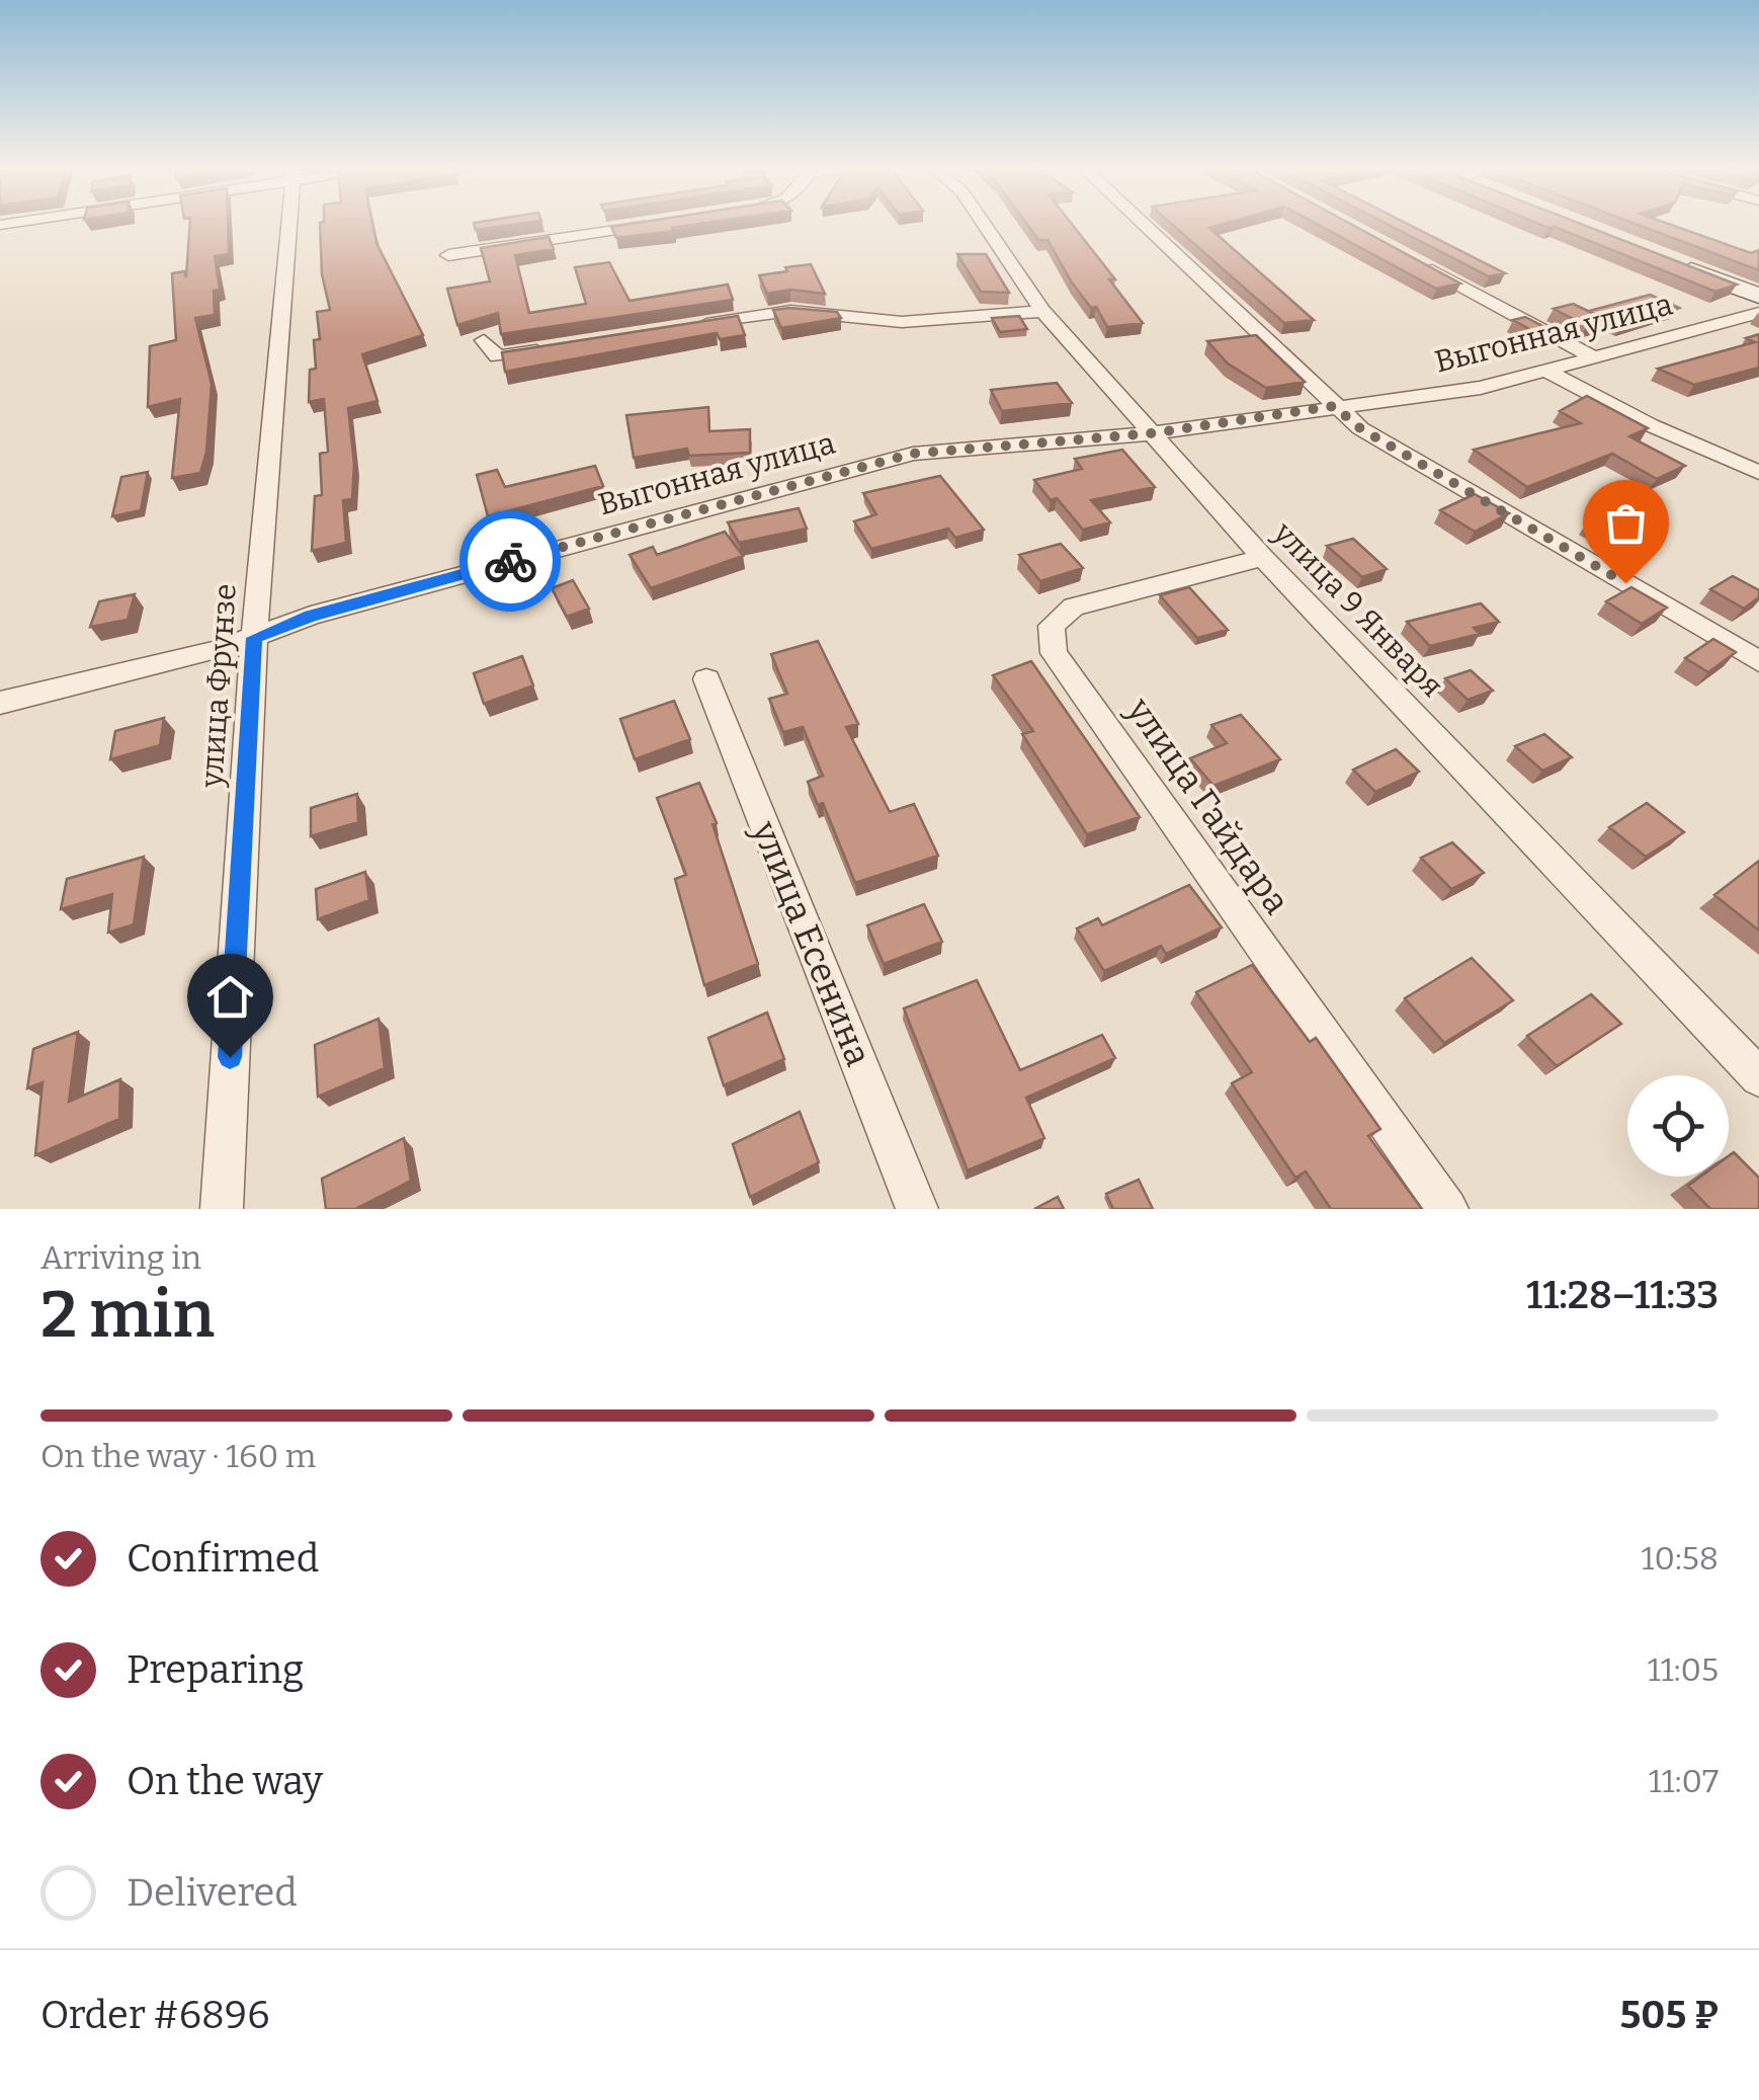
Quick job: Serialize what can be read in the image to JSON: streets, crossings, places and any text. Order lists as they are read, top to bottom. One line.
{"streets":{"street":["Выгонная улица","улица 9 Января","улица Фрунзе","улица Гайдара","улица Есенина"]},"crossings":[["Выгонная улица","улица 9 Января"],["Выгонная улица","улица Фрунзе"],["улица 9 Января","улица Гайдара"]],"page":{"heading":["2 min","Arriving in","11:28–11:33"],"panel":["Order #6896","505 ₽"],"bar":"On the way · 160 m","list":[["Confirmed","10:58"],["Preparing","11:05"],["On the way","11:07"],"Delivered"]}}
